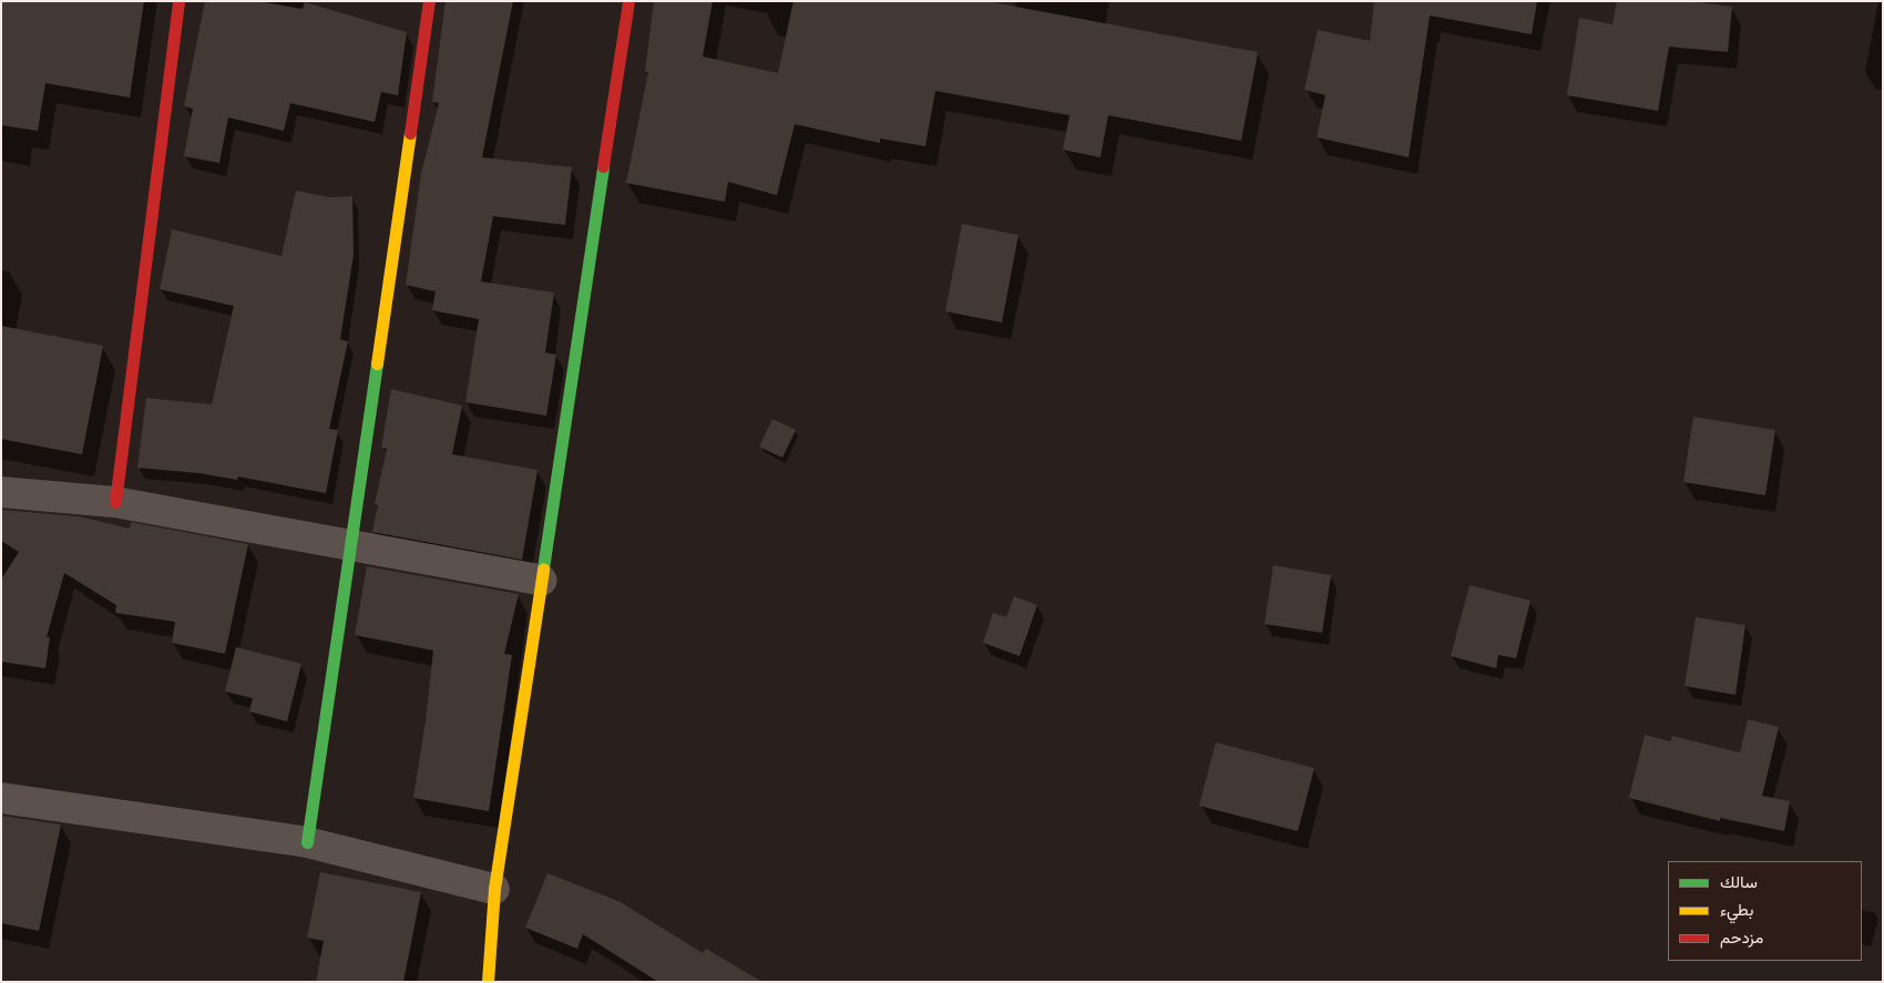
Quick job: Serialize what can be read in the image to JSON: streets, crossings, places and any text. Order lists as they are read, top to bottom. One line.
{"legend":["سالك","بطيء","مزدحم"]}
